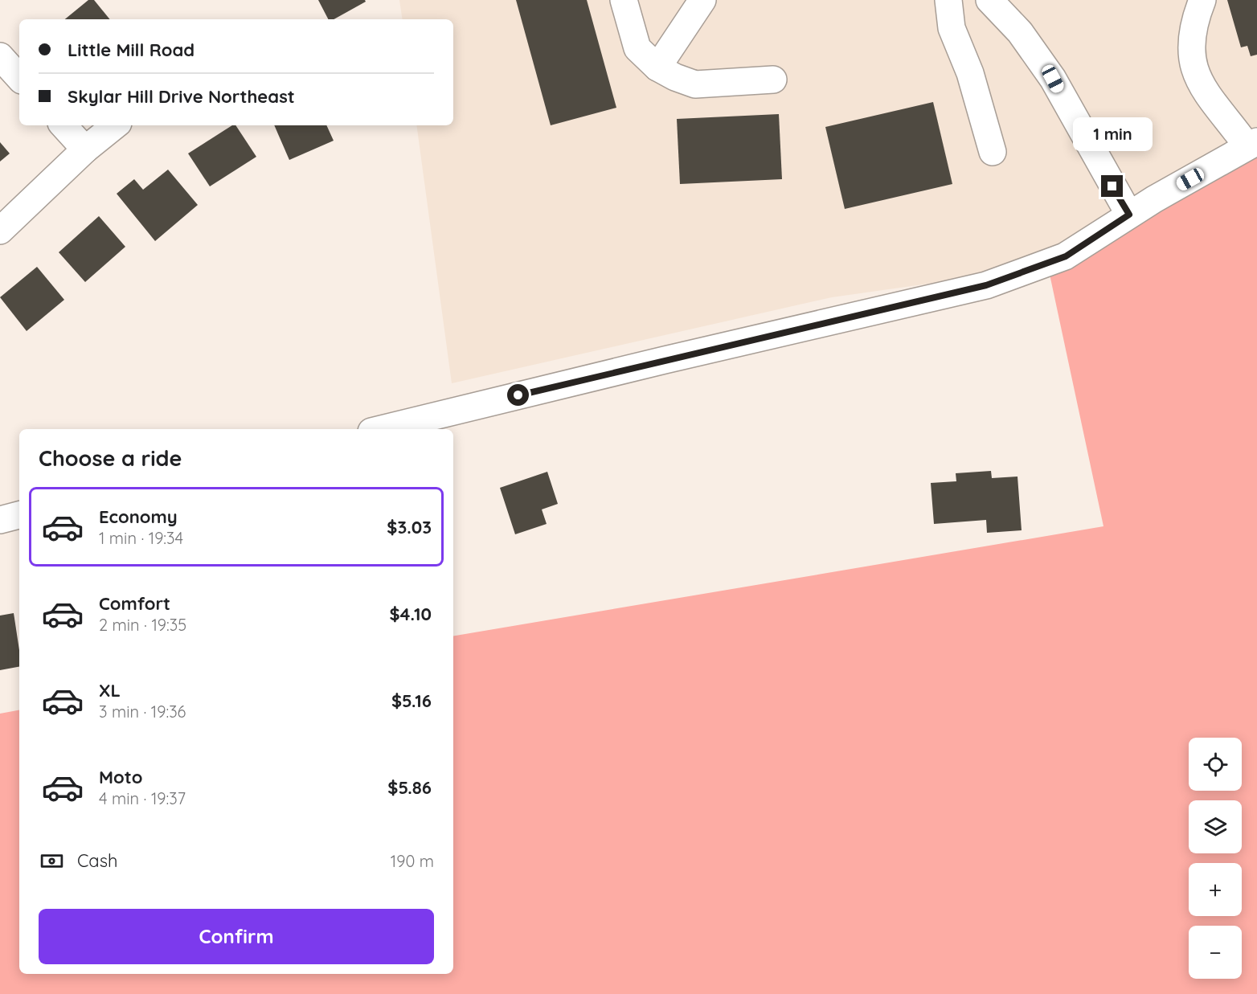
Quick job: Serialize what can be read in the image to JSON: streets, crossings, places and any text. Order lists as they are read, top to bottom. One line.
{"page":{"banner":["Little Mill Road","Skylar Hill Drive Northeast"],"bubble":"1 min","heading":"Choose a ride","list":[{"name":"Economy","note":"1 min · 19:34","value":"$3.03"},{"name":"Comfort","note":"2 min · 19:35","value":"$4.10"},{"name":"XL","note":"3 min · 19:36","value":"$5.16"},{"name":"Moto","note":"4 min · 19:37","value":"$5.86"}],"map_buttons":["+","−"],"pay":["Cash","190 m"],"buttons":"Confirm"}}
